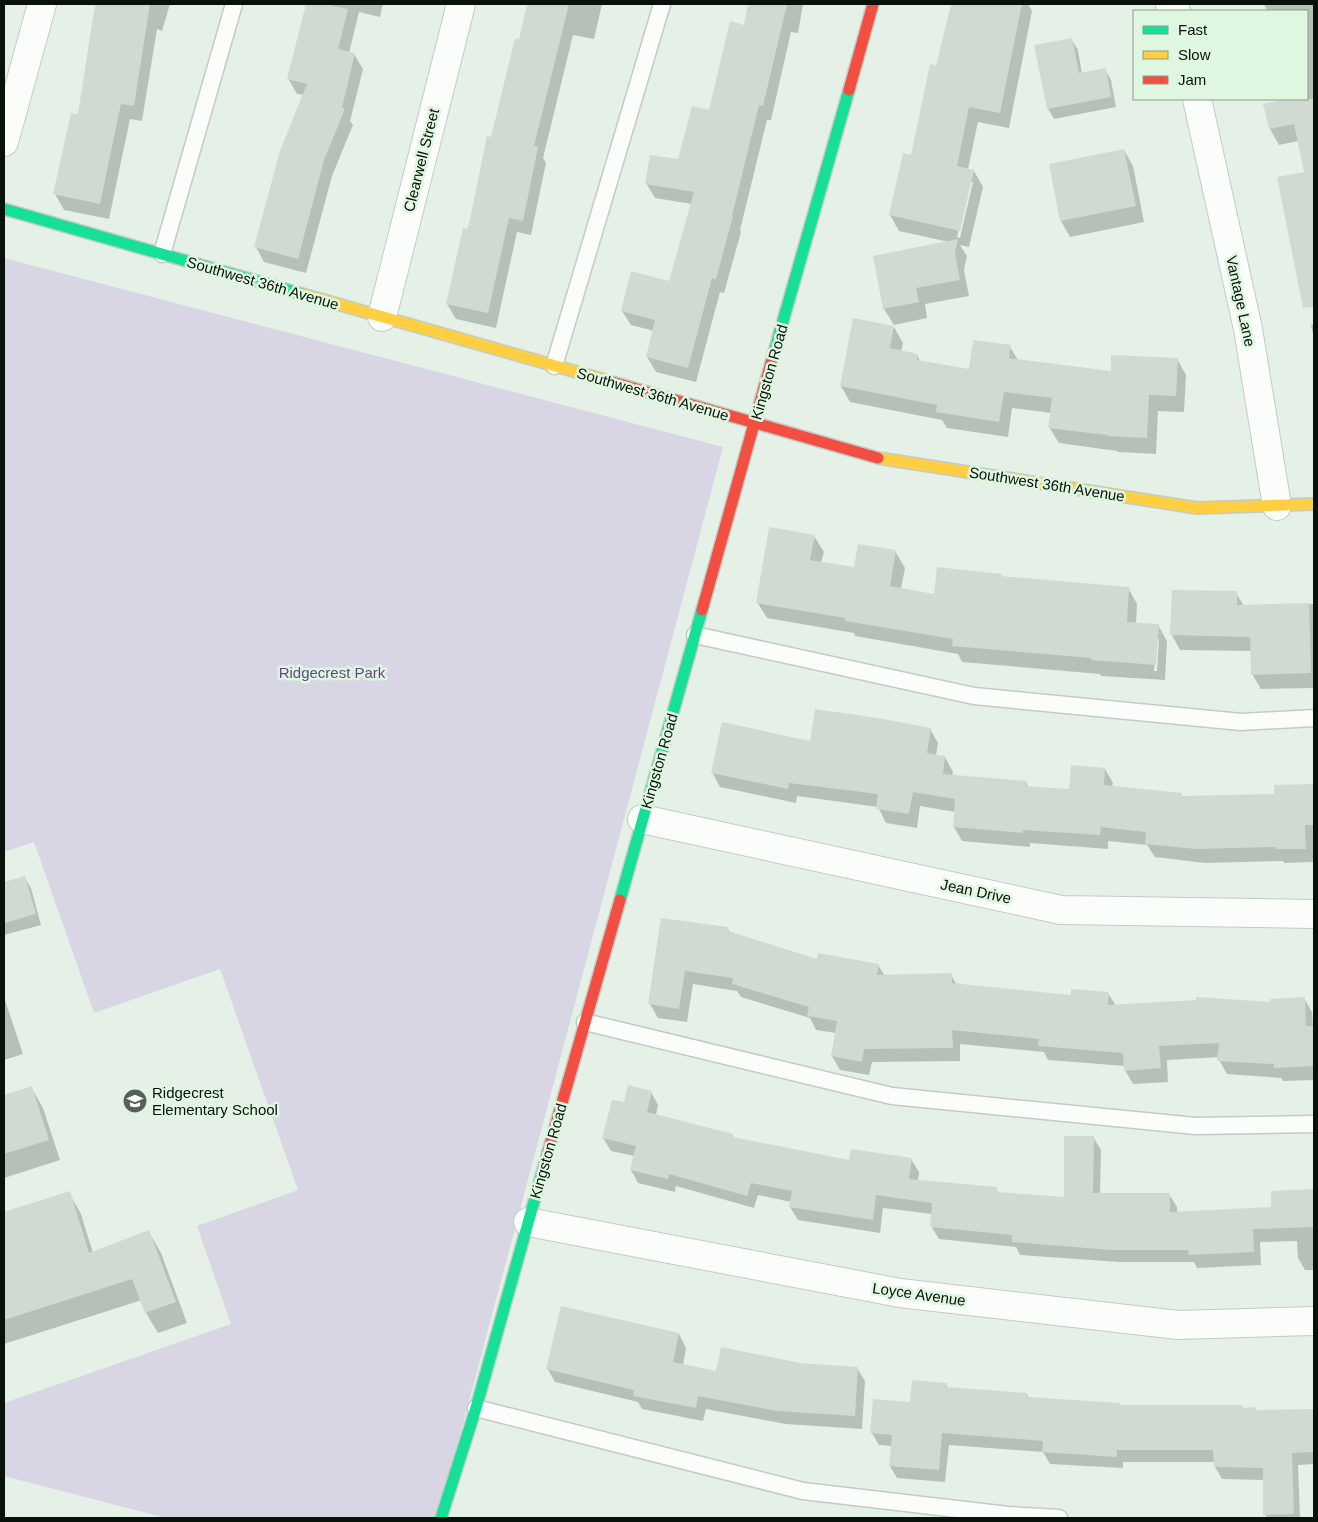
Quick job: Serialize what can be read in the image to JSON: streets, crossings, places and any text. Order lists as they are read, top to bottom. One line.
{"streets":{"street":["Clearwell Street","Southwest 36th Avenue","Vantage Lane","Kingston Road","Jean Drive","Loyce Avenue"]},"crossings":[["Clearwell Street","Southwest 36th Avenue"],["Southwest 36th Avenue","Vantage Lane"],["Southwest 36th Avenue","Kingston Road"],["Kingston Road","Jean Drive"],["Kingston Road","Loyce Avenue"]],"parks":["Ridgecrest Park"],"places":{"school or university":["Ridgecrest Elementary School"]},"legend":["Fast","Slow","Jam"]}
